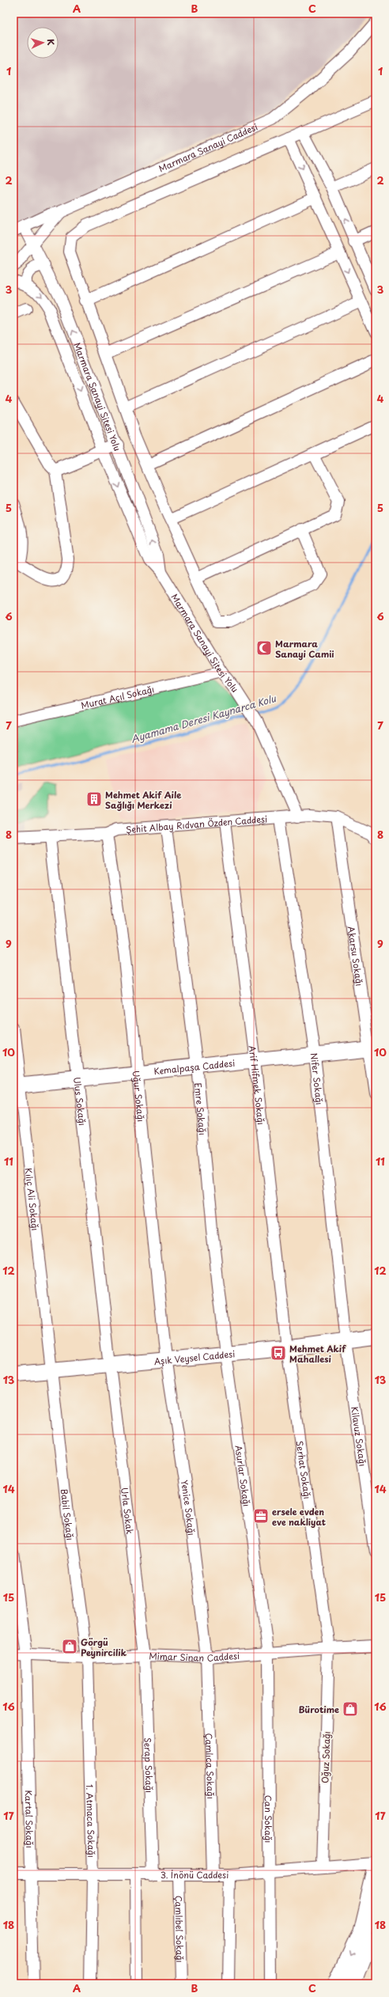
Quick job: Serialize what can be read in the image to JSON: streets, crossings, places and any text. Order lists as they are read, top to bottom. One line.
{"streets":{"main road":["Kemalpaşa Caddesi","Aşık Veysel Caddesi"],"street":["Marmara Sanayi Caddesi","Marmara Sanayi Sitesi Yolu","Murat Açıl Sokağı","Şehit Albay Rıdvan Özden Caddesi","Akarsu Sokağı","Nifer Sokağı","Arif Hifmek Sokağı","Uğur Sokağı","Ulus Sokağı","Emre Sokağı","Kılıç Ali Sokağı","Kilavuz Sokağı","Serhat Sokağı","Asurlar Sokağı","Yenice Sokağı","Urla Sokak","Babil Sokağı","Mimar Sinan Caddesi","Oğuz Sokağı","Serap Sokağı","Çamlıca Sokağı","Kartal Sokağı","Can Sokağı","1. Atmaca Sokağı","3. İnönü Caddesi","Çamlıbel Sokağı"]},"crossings":[["Marmara Sanayi Caddesi","Marmara Sanayi Sitesi Yolu"],["Marmara Sanayi Sitesi Yolu","Murat Açıl Sokağı"],["Marmara Sanayi Sitesi Yolu","Şehit Albay Rıdvan Özden Caddesi"],["Şehit Albay Rıdvan Özden Caddesi","Akarsu Sokağı"],["Şehit Albay Rıdvan Özden Caddesi","Nifer Sokağı"],["Şehit Albay Rıdvan Özden Caddesi","Arif Hifmek Sokağı"],["Şehit Albay Rıdvan Özden Caddesi","Uğur Sokağı"],["Şehit Albay Rıdvan Özden Caddesi","Ulus Sokağı"],["Şehit Albay Rıdvan Özden Caddesi","Emre Sokağı"],["Akarsu Sokağı","Kemalpaşa Caddesi"],["Kemalpaşa Caddesi","Nifer Sokağı"],["Kemalpaşa Caddesi","Arif Hifmek Sokağı"],["Kemalpaşa Caddesi","Uğur Sokağı"],["Kemalpaşa Caddesi","Ulus Sokağı"],["Kemalpaşa Caddesi","Emre Sokağı"],["Kemalpaşa Caddesi","Kılıç Ali Sokağı"],["Nifer Sokağı","Aşık Veysel Caddesi"],["Nifer Sokağı","Kilavuz Sokağı"],["Arif Hifmek Sokağı","Aşık Veysel Caddesi"],["Arif Hifmek Sokağı","Serhat Sokağı"],["Uğur Sokağı","Aşık Veysel Caddesi"],["Uğur Sokağı","Yenice Sokağı"],["Ulus Sokağı","Aşık Veysel Caddesi"],["Ulus Sokağı","Urla Sokak"],["Emre Sokağı","Aşık Veysel Caddesi"],["Emre Sokağı","Asurlar Sokağı"],["Kılıç Ali Sokağı","Aşık Veysel Caddesi"],["Kılıç Ali Sokağı","Babil Sokağı"],["Aşık Veysel Caddesi","Kilavuz Sokağı"],["Aşık Veysel Caddesi","Serhat Sokağı"],["Aşık Veysel Caddesi","Asurlar Sokağı"],["Aşık Veysel Caddesi","Yenice Sokağı"],["Aşık Veysel Caddesi","Urla Sokak"],["Aşık Veysel Caddesi","Babil Sokağı"],["Serhat Sokağı","Mimar Sinan Caddesi"],["Serhat Sokağı","Oğuz Sokağı"],["Asurlar Sokağı","Mimar Sinan Caddesi"],["Asurlar Sokağı","Can Sokağı"],["Yenice Sokağı","Mimar Sinan Caddesi"],["Yenice Sokağı","Çamlıca Sokağı"],["Urla Sokak","Mimar Sinan Caddesi"],["Urla Sokak","Serap Sokağı"],["Babil Sokağı","Mimar Sinan Caddesi"],["Babil Sokağı","1. Atmaca Sokağı"],["Mimar Sinan Caddesi","Oğuz Sokağı"],["Mimar Sinan Caddesi","Serap Sokağı"],["Mimar Sinan Caddesi","Çamlıca Sokağı"],["Mimar Sinan Caddesi","Kartal Sokağı"],["Mimar Sinan Caddesi","Can Sokağı"],["Mimar Sinan Caddesi","1. Atmaca Sokağı"],["Oğuz Sokağı","3. İnönü Caddesi"],["Serap Sokağı","3. İnönü Caddesi"],["Çamlıca Sokağı","3. İnönü Caddesi"],["Kartal Sokağı","3. İnönü Caddesi"],["Can Sokağı","3. İnönü Caddesi"],["1. Atmaca Sokağı","3. İnönü Caddesi"],["3. İnönü Caddesi","Çamlıbel Sokağı"]],"water":["Ayamama Deresi Kaynarca Kolu"],"places":{"mosque":["Marmara Sanayi Camii"],"building":["Mehmet Akif Aile Sağlığı Merkezi"],"bus stop":["Mehmet Akif Mahallesi"],"office":["ersele evden eve nakliyat"],"shop":["Görgü Peynircilik","Bürotime"]},"north":"right","grid":{"columns":["A","B","C"],"rows":["1","2","3","4","5","6","7","8","9","10","11","12","13","14","15","16","17","18"]}}
